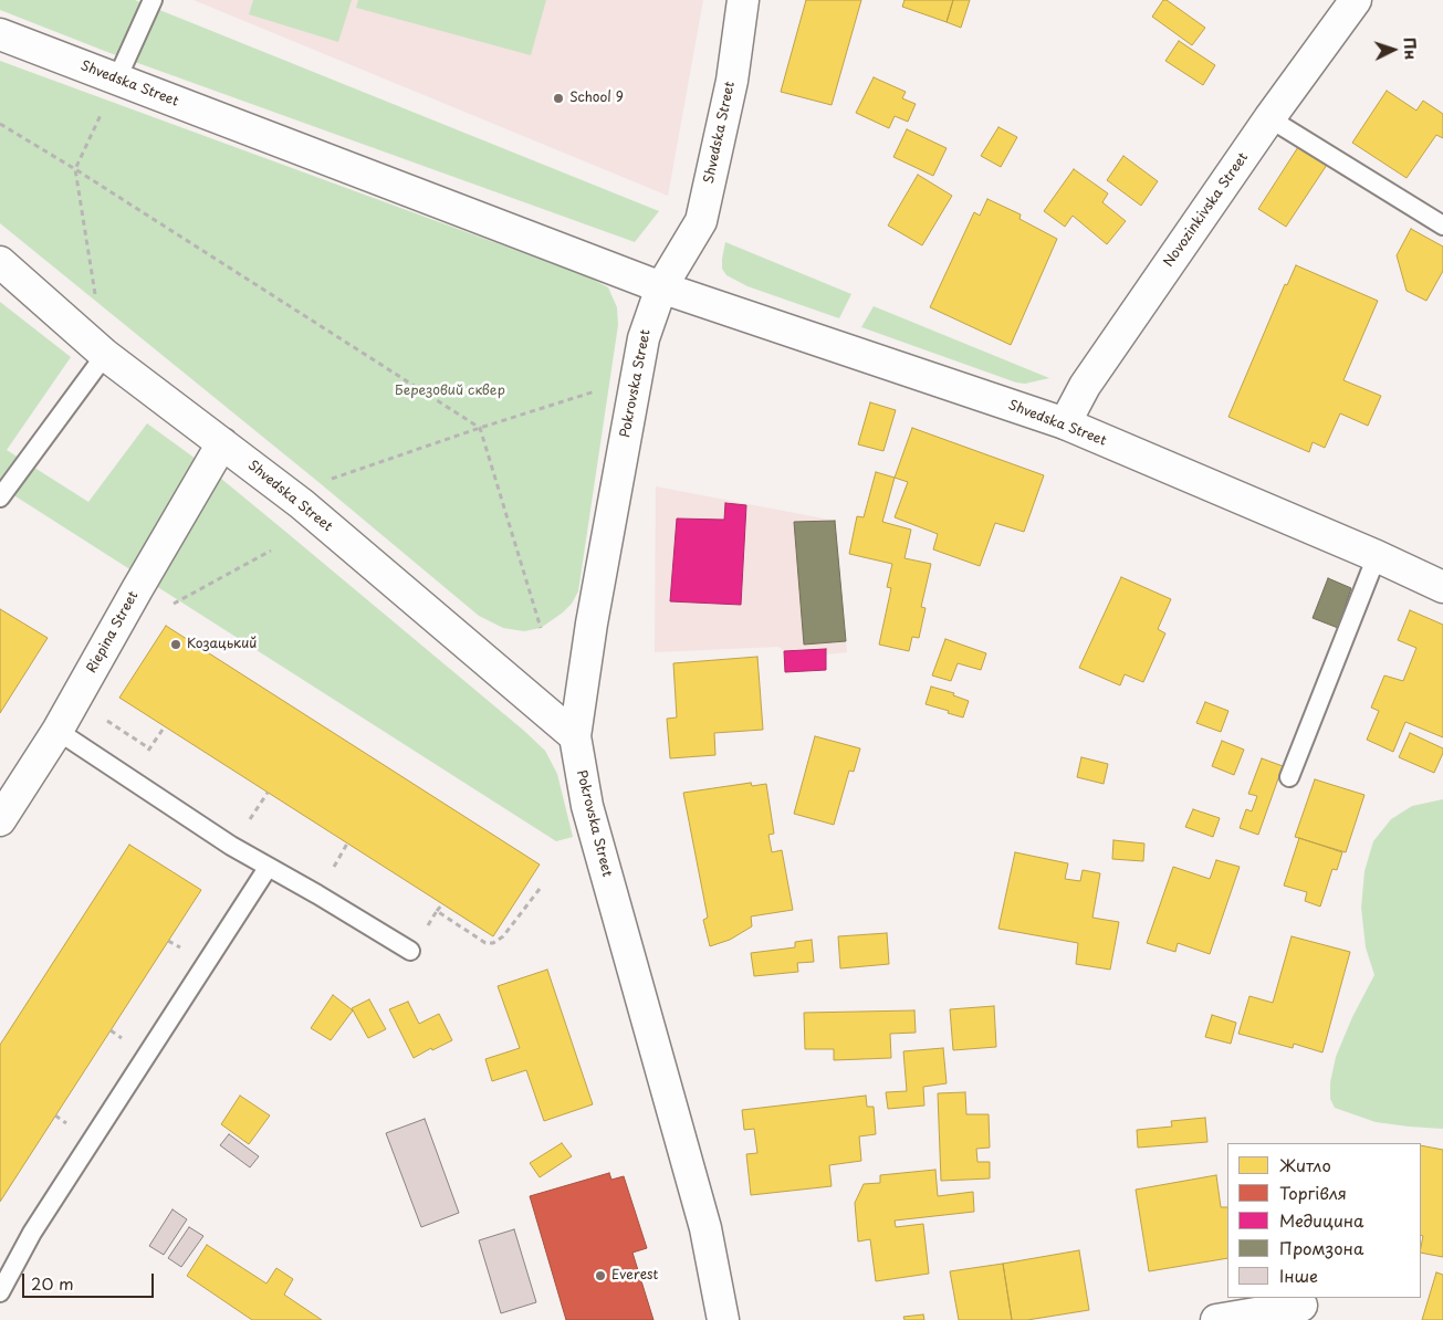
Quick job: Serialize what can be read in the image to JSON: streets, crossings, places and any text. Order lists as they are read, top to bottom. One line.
{"streets":{"street":["Shvedska Street","Novozinkivska Street","Pokrovska Street","Riepina Street"]},"crossings":[["Shvedska Street","Novozinkivska Street"],["Shvedska Street","Pokrovska Street"],["Shvedska Street","Riepina Street"]],"parks":["Березовий сквер"],"places":["School 9","Козацький","Everest"],"legend":["Житло","Торгівля","Медицина","Промзона","Інше"],"scale_bar":"20 m","north":"right"}
